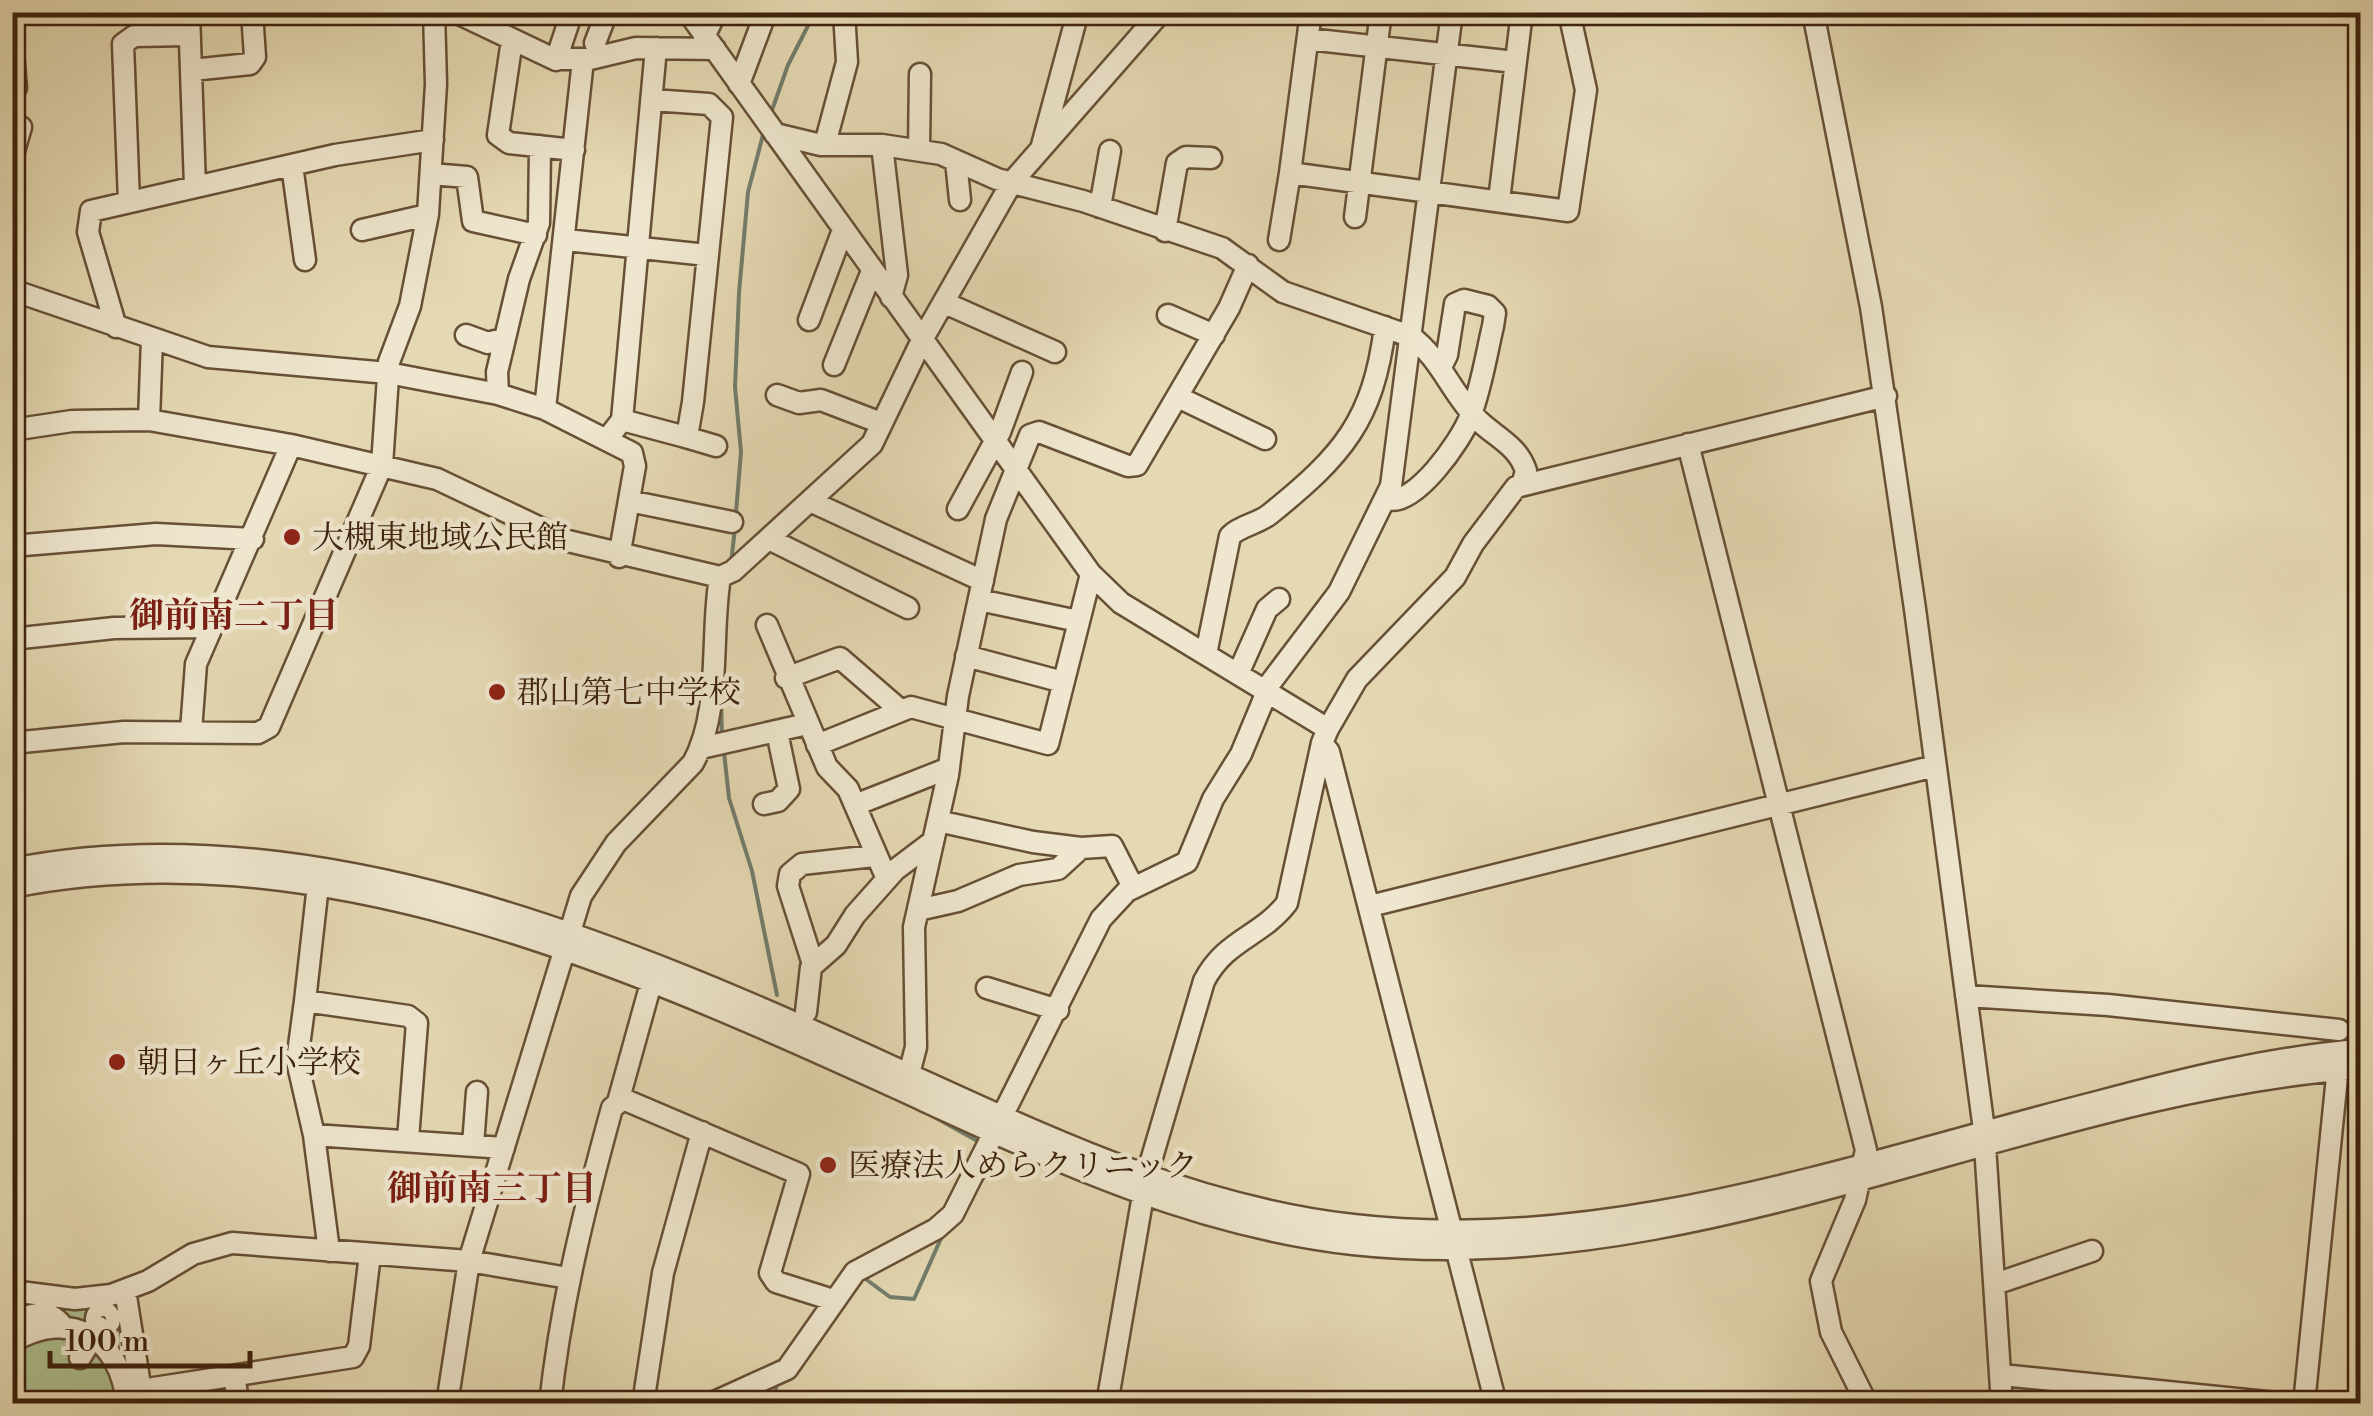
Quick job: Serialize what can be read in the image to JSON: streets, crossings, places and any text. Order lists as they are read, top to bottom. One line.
{"districts":["御前南二丁目","御前南三丁目"],"places":["大槻東地域公民館","郡山第七中学校","朝日ヶ丘小学校","医療法人めらクリニック"],"scale_bar":"100 m"}
